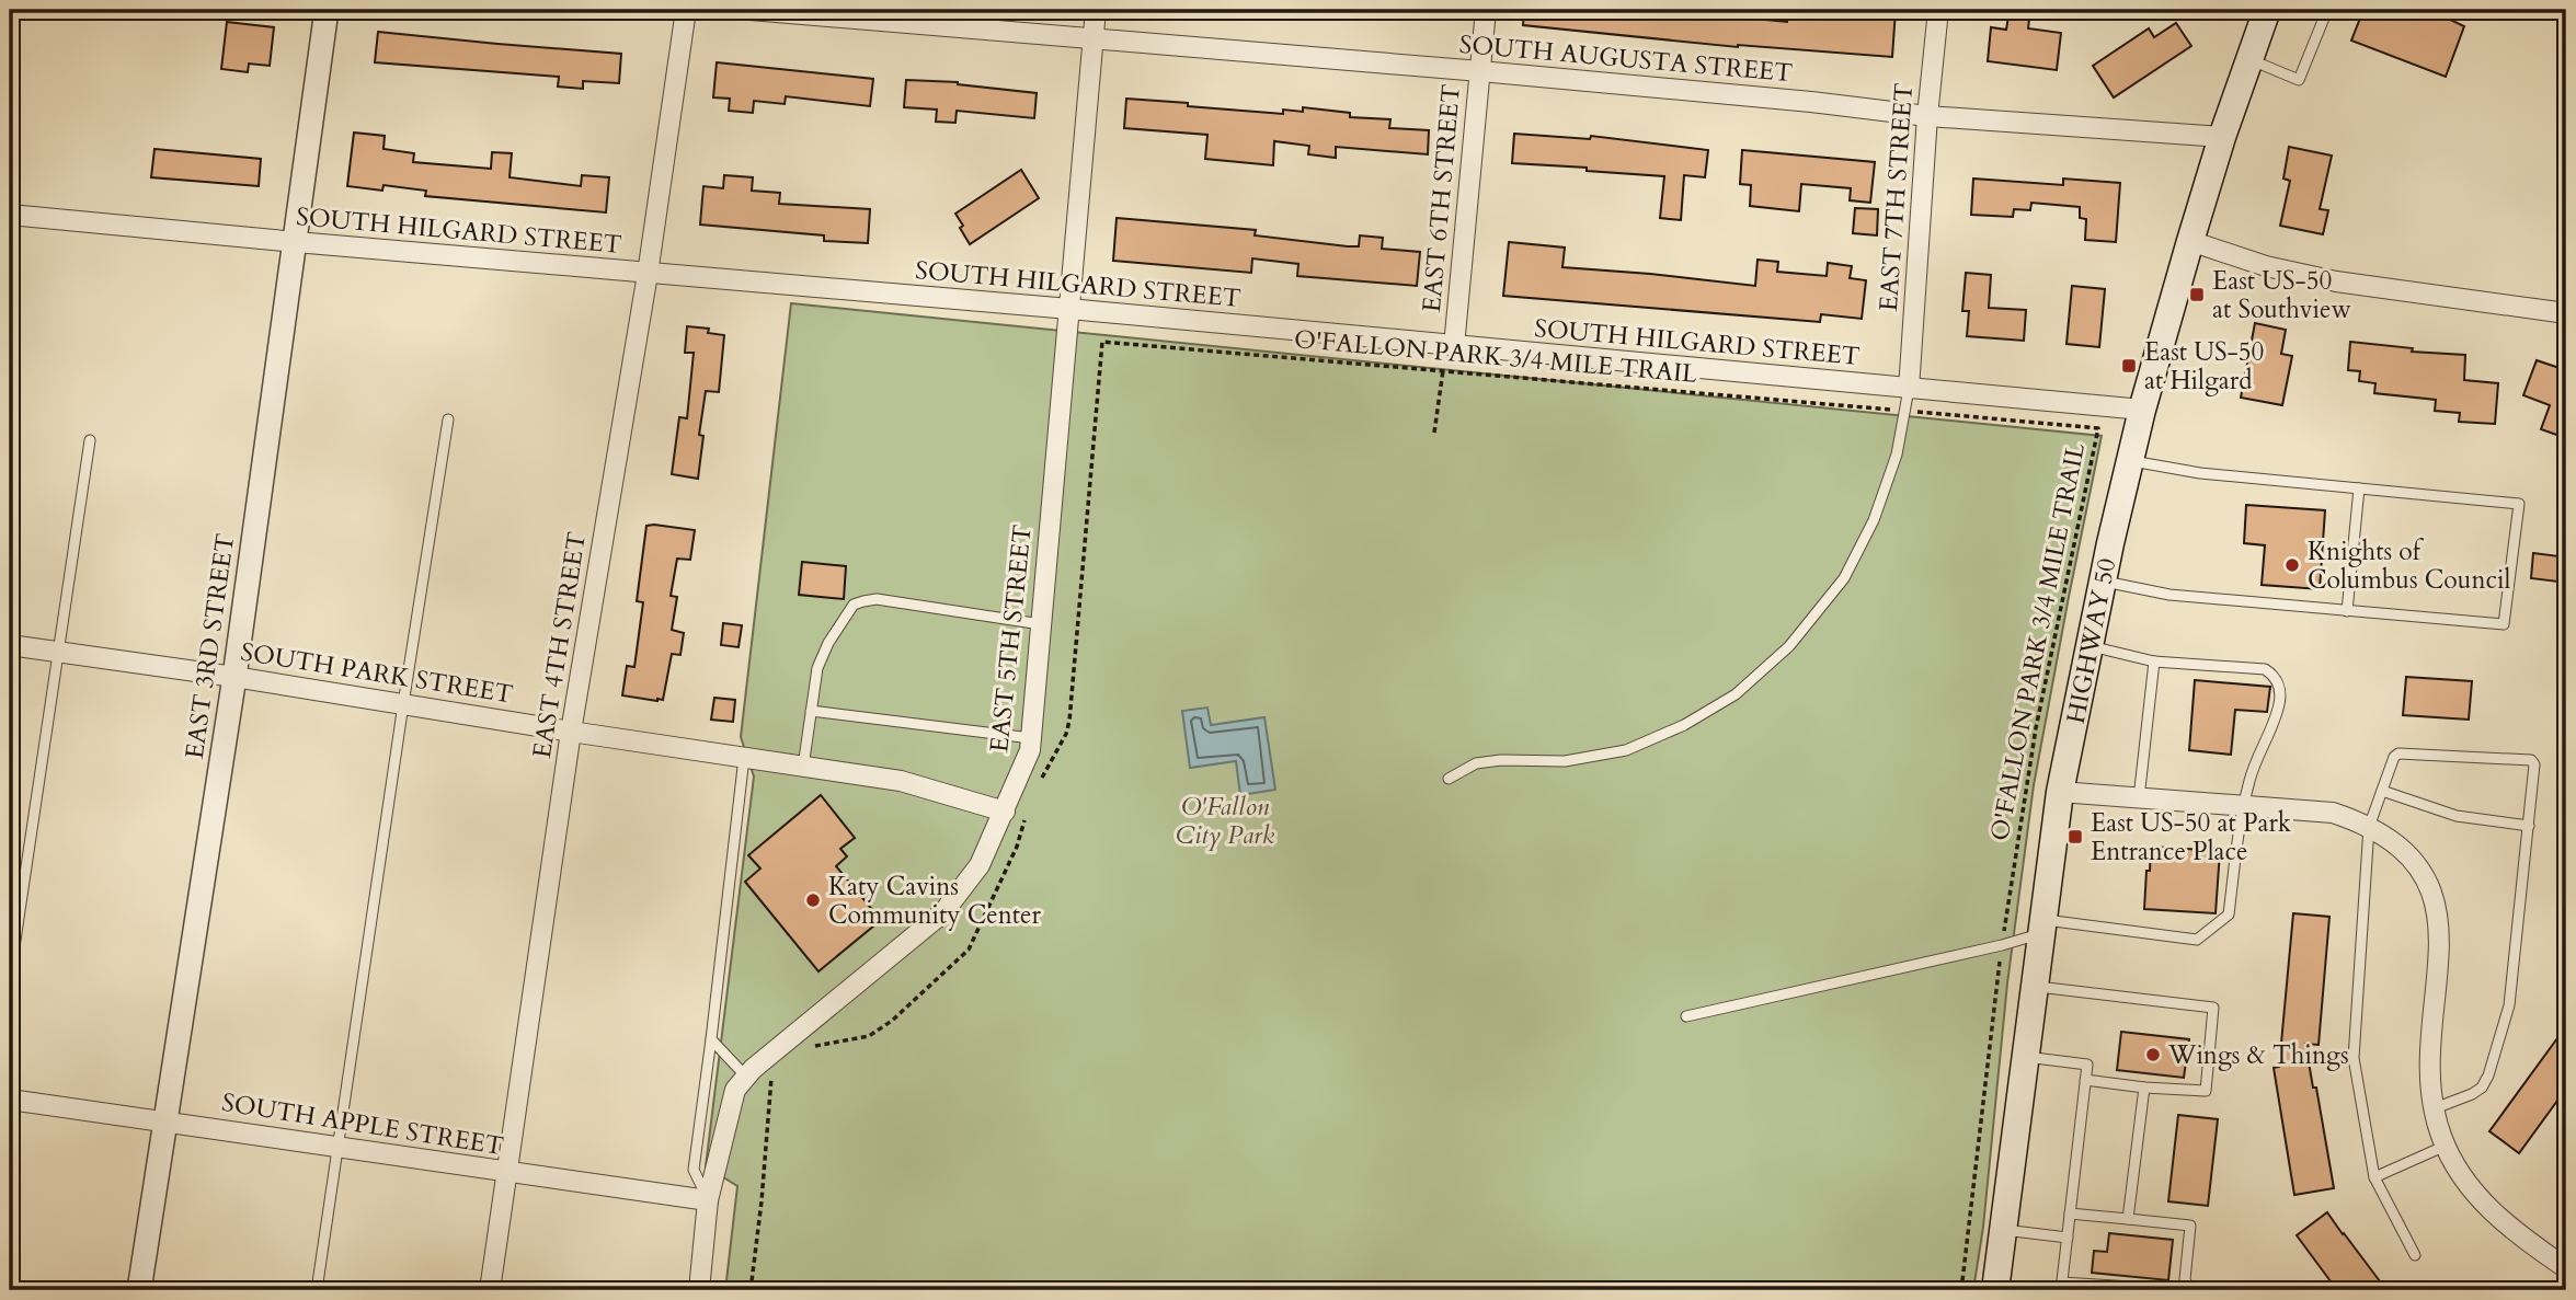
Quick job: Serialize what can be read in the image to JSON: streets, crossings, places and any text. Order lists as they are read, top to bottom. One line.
{"streets":{"main road":["HIGHWAY 50"],"street":["SOUTH AUGUSTA STREET","EAST 7TH STREET","EAST 6TH STREET","SOUTH HILGARD STREET","EAST 5TH STREET","EAST 4TH STREET","EAST 3RD STREET","SOUTH PARK STREET","SOUTH APPLE STREET"],"path":["O'FALLON PARK 3/4 MILE TRAIL"]},"crossings":[["SOUTH AUGUSTA STREET","EAST 7TH STREET"],["SOUTH AUGUSTA STREET","EAST 6TH STREET"],["SOUTH AUGUSTA STREET","EAST 5TH STREET"],["SOUTH AUGUSTA STREET","HIGHWAY 50"],["EAST 7TH STREET","SOUTH HILGARD STREET"],["EAST 6TH STREET","SOUTH HILGARD STREET"],["SOUTH HILGARD STREET","EAST 5TH STREET"],["SOUTH HILGARD STREET","HIGHWAY 50"],["SOUTH HILGARD STREET","EAST 4TH STREET"],["SOUTH HILGARD STREET","EAST 3RD STREET"],["EAST 5TH STREET","SOUTH PARK STREET"],["EAST 5TH STREET","SOUTH APPLE STREET"],["EAST 4TH STREET","SOUTH PARK STREET"],["EAST 4TH STREET","SOUTH APPLE STREET"],["EAST 3RD STREET","SOUTH PARK STREET"],["EAST 3RD STREET","SOUTH APPLE STREET"]],"parks":["O'Fallon City Park"],"places":{"transit":["East US-50 at Southview","East US-50 at Hilgard","East US-50 at Park Entrance Place"],"other":["Knights of Columbus Council","Katy Cavins Community Center","Wings & Things"]}}
